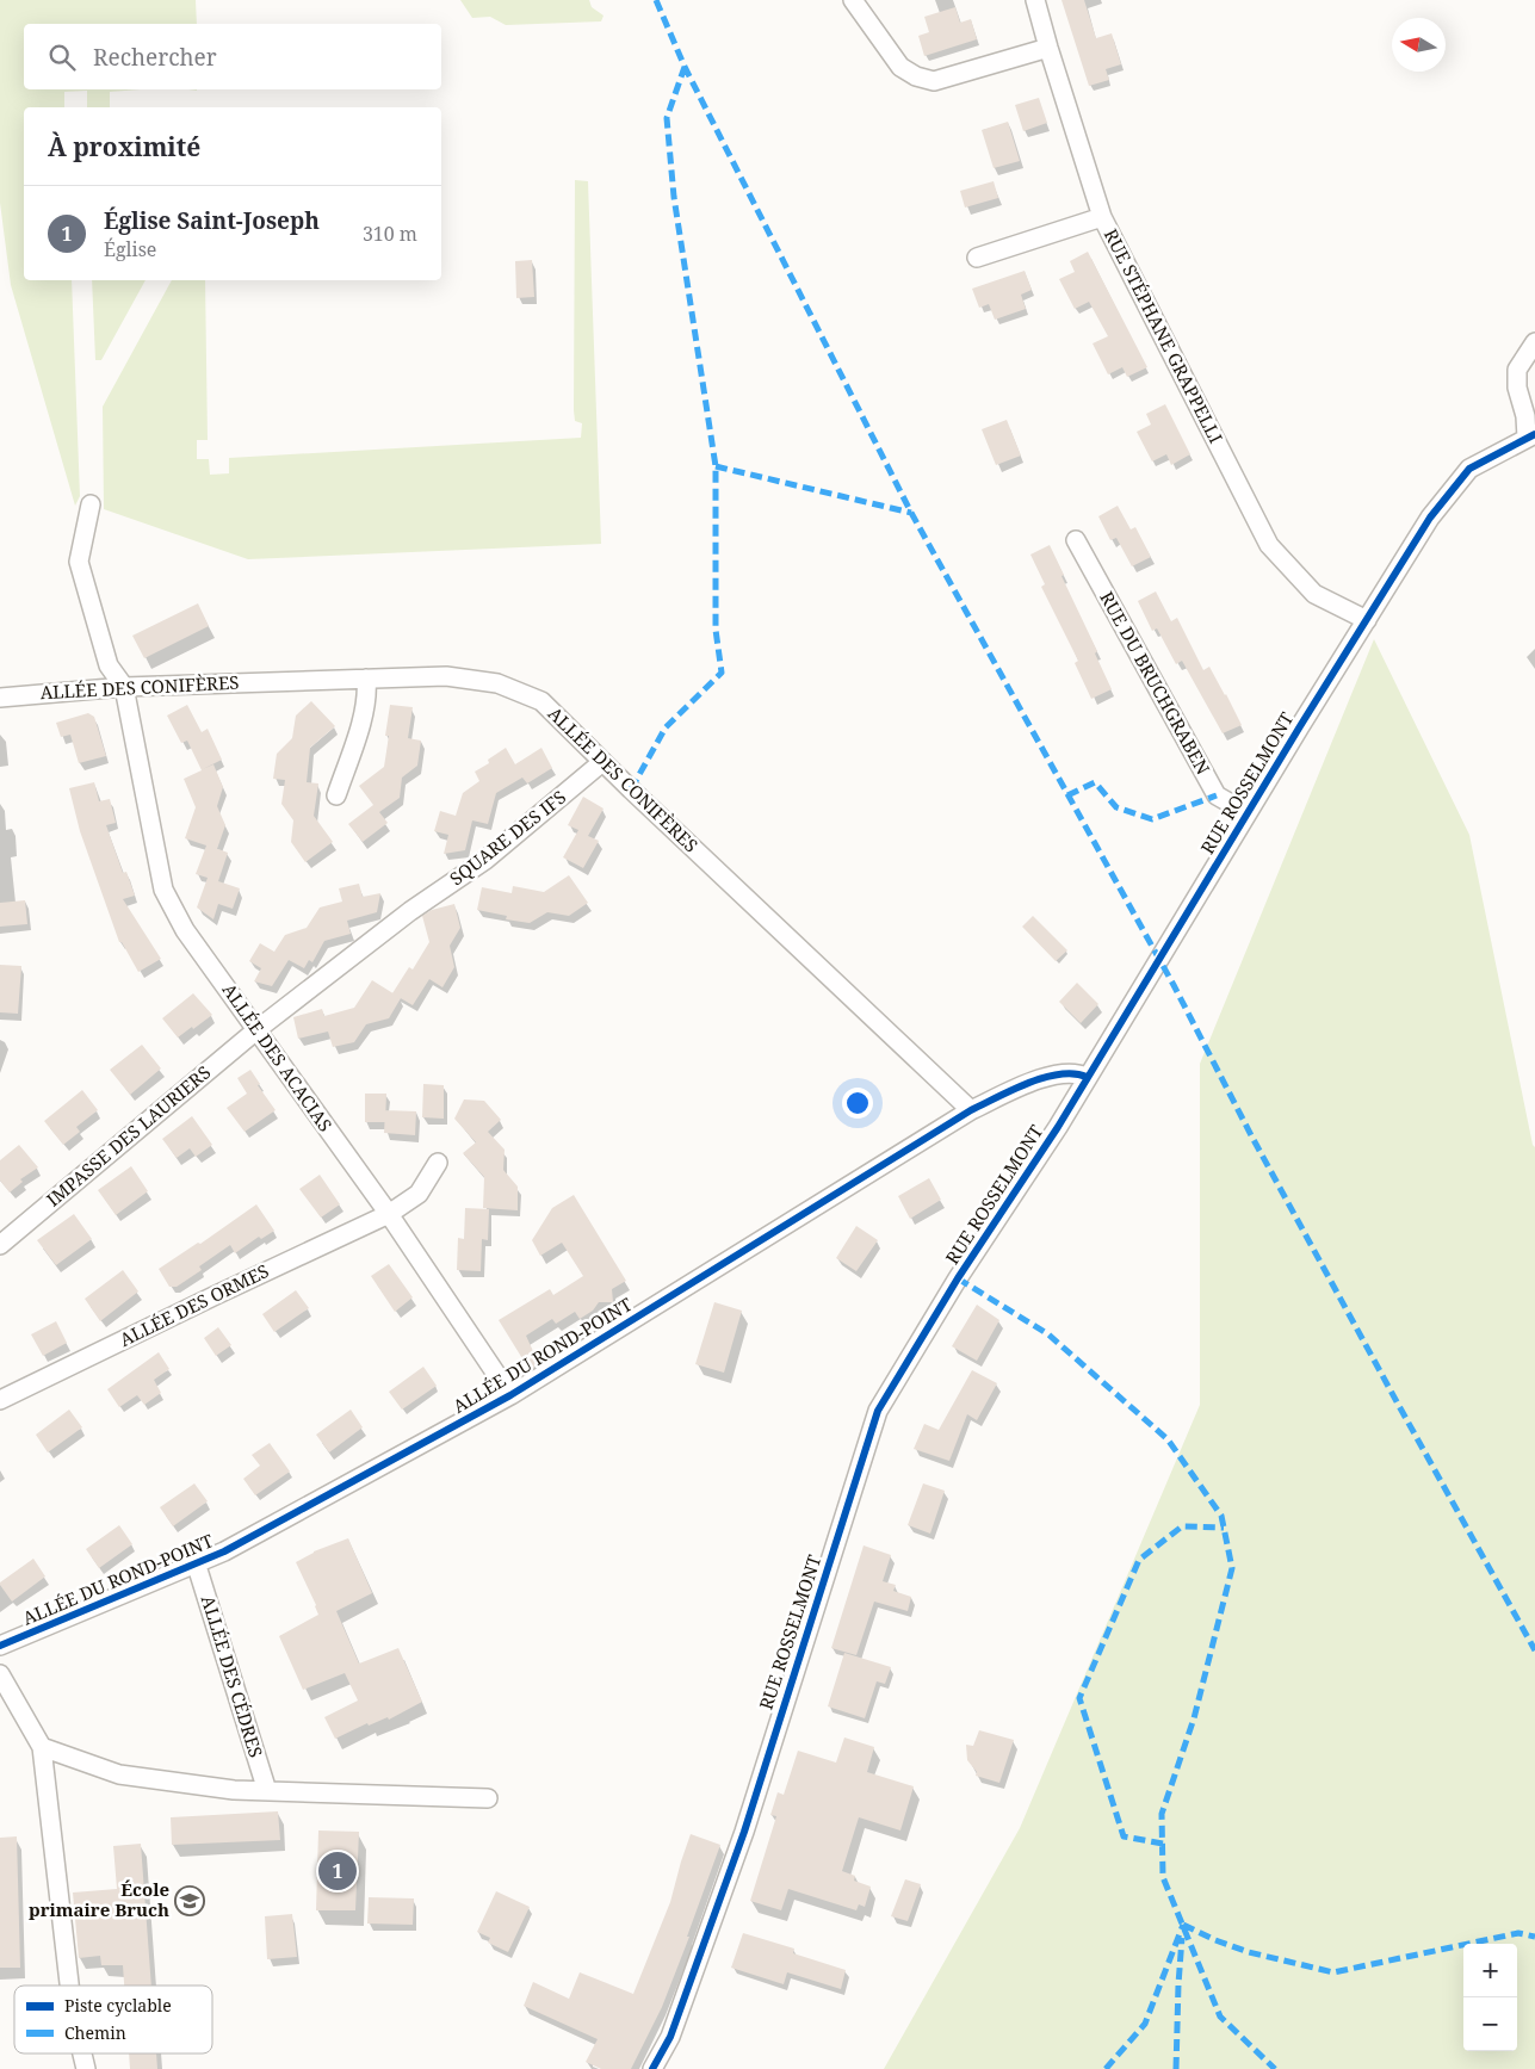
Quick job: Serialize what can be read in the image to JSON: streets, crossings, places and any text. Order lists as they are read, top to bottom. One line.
{"streets":{"street":["RUE STÉPHANE GRAPPELLI","RUE DU BRUCHGRABEN","ALLÉE DES CONIFÈRES","RUE ROSSELMONT","SQUARE DES IFS","ALLÉE DES ACACIAS","IMPASSE DES LAURIERS","ALLÉE DES ORMES","ALLÉE DU ROND-POINT","ALLÉE DES CÉDRES"]},"crossings":[["RUE STÉPHANE GRAPPELLI","RUE ROSSELMONT"],["RUE DU BRUCHGRABEN","RUE ROSSELMONT"],["ALLÉE DES CONIFÈRES","SQUARE DES IFS"],["ALLÉE DES CONIFÈRES","ALLÉE DES ACACIAS"],["ALLÉE DES CONIFÈRES","ALLÉE DU ROND-POINT"],["RUE ROSSELMONT","ALLÉE DU ROND-POINT"],["SQUARE DES IFS","ALLÉE DES ACACIAS"],["SQUARE DES IFS","IMPASSE DES LAURIERS"],["ALLÉE DES ACACIAS","IMPASSE DES LAURIERS"],["ALLÉE DES ACACIAS","ALLÉE DES ORMES"],["ALLÉE DES ACACIAS","ALLÉE DU ROND-POINT"],["ALLÉE DU ROND-POINT","ALLÉE DES CÉDRES"]],"places":{"school or university":["École primaire Bruch"]},"legend":["Piste cyclable","Chemin"],"north":"left","page":{"search":"Rechercher","heading":"À proximité","list":[{"mark":"1","name":"Église Saint-Joseph","note":"Église","value":"310 m"}],"pins":"1","map_buttons":["+","−"]}}
